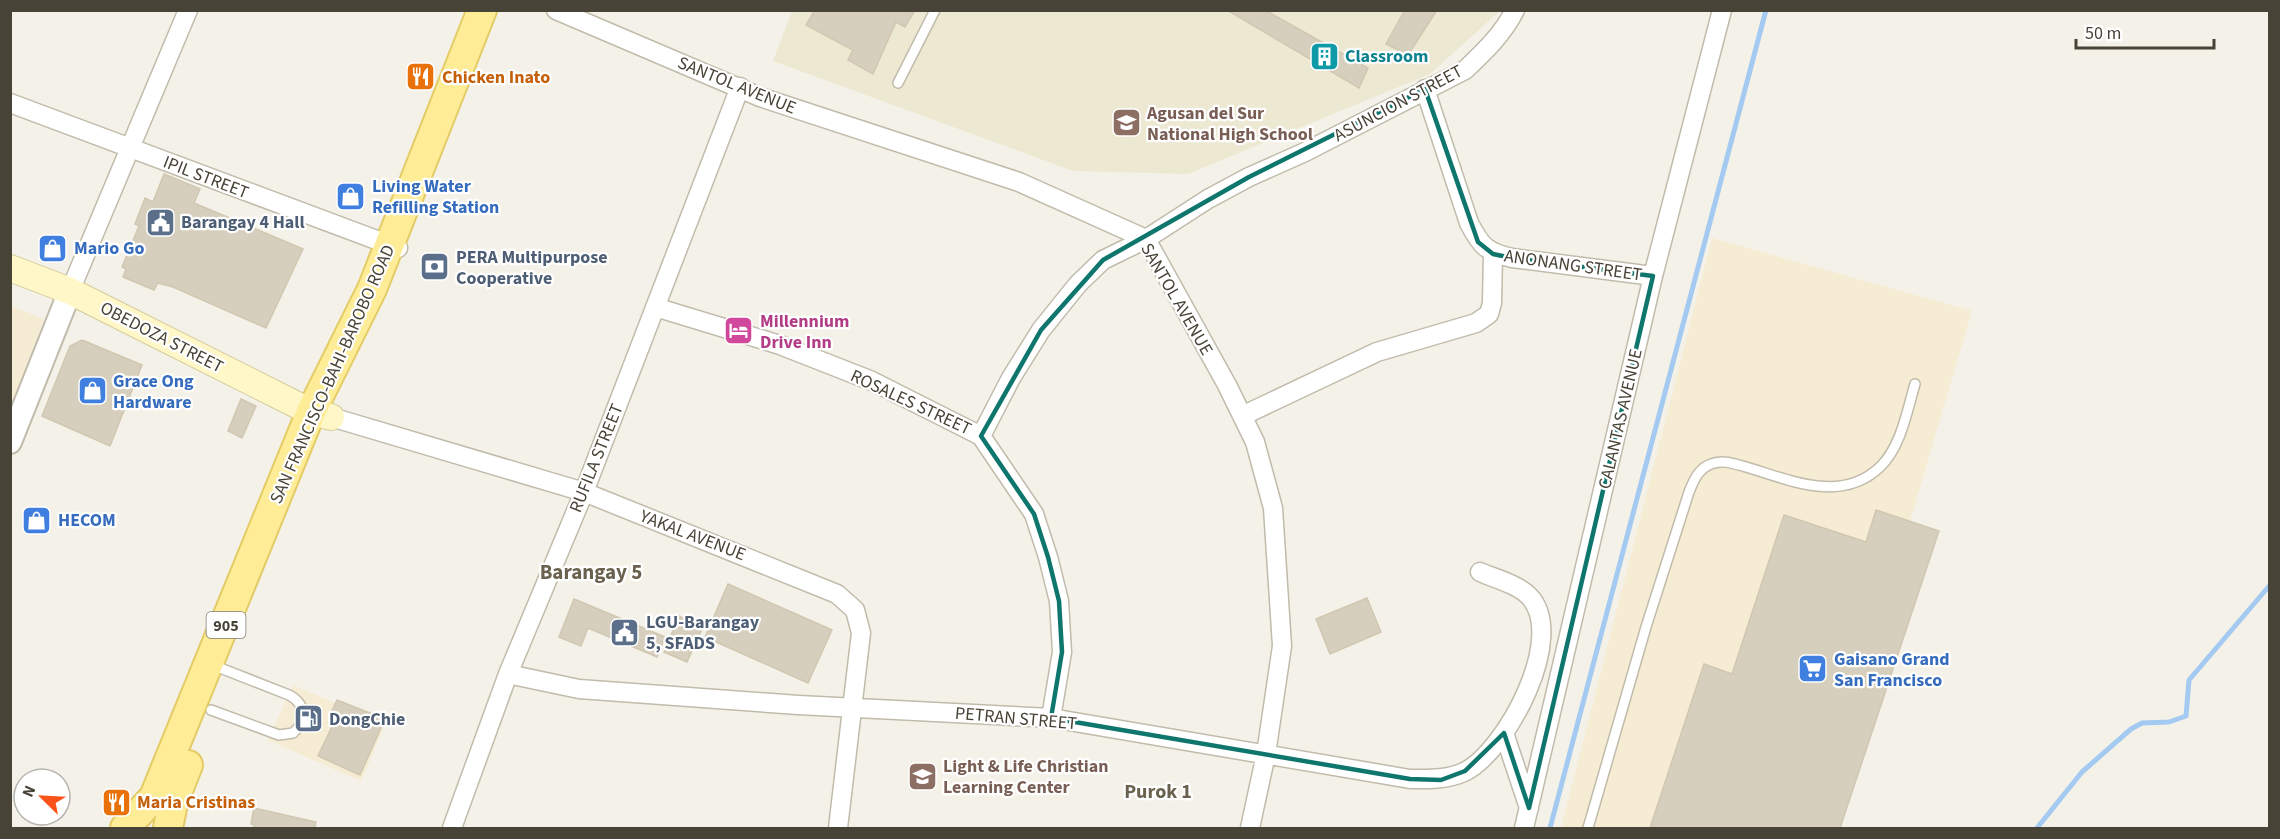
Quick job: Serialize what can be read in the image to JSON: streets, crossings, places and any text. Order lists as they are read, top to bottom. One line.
{"streets":{"main road":["OBEDOZA STREET","SAN FRANCISCO-BAHI-BAROBO ROAD","905"],"street":["SANTOL AVENUE","ASUNCION STREET","IPIL STREET","ANONANG STREET","ROSALES STREET","CALANTAS AVENUE","RUFILA STREET","YAKAL AVENUE","PETRAN STREET"]},"crossings":[["SANTOL AVENUE","ASUNCION STREET"],["SANTOL AVENUE","RUFILA STREET"],["SANTOL AVENUE","PETRAN STREET"],["ASUNCION STREET","ANONANG STREET"],["ASUNCION STREET","ROSALES STREET"],["IPIL STREET","SAN FRANCISCO-BAHI-BAROBO ROAD"],["ANONANG STREET","CALANTAS AVENUE"],["OBEDOZA STREET","SAN FRANCISCO-BAHI-BAROBO ROAD"],["OBEDOZA STREET","YAKAL AVENUE"],["SAN FRANCISCO-BAHI-BAROBO ROAD","YAKAL AVENUE"],["ROSALES STREET","RUFILA STREET"],["ROSALES STREET","PETRAN STREET"],["RUFILA STREET","YAKAL AVENUE"],["RUFILA STREET","PETRAN STREET"],["YAKAL AVENUE","PETRAN STREET"]],"districts":["Barangay 5","Purok 1"],"places":{"building":["Classroom"],"restaurant":["Chicken Inato","Maria Cristinas"],"school or university":["Agusan del Sur National High School","Light & Life Christian Learning Center"],"shop":["Living Water Refilling Station","Mario Go","Grace Ong Hardware","HECOM"],"public building":["Barangay 4 Hall","LGU-Barangay 5, SFADS"],"bank":["PERA Multipurpose Cooperative"],"hotel":["Millennium Drive Inn"],"supermarket":["Gaisano Grand San Francisco"],"fuel station":["DongChie"]},"scale_bar":"50 m","north":"top left"}
